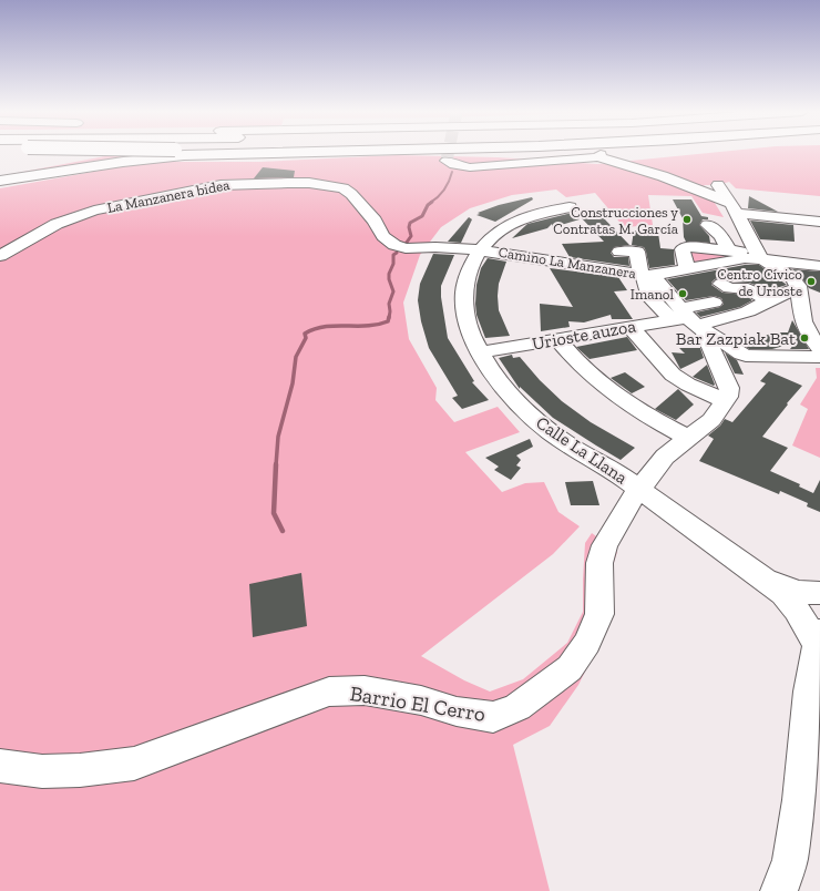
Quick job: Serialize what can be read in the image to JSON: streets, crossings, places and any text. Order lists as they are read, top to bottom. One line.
{"streets":{"street":["La Manzanera bidea","Camino La Manzanera","Urioste auzoa","Calle La Llana","Barrio El Cerro"]},"crossings":[["La Manzanera bidea","Camino La Manzanera"],["La Manzanera bidea","Calle La Llana"],["Camino La Manzanera","Calle La Llana"],["Urioste auzoa","Calle La Llana"],["Calle La Llana","Barrio El Cerro"]],"places":["Construcciones y Contratas M. García","Centro Cívico de Urioste","Imanol","Bar Zazpiak Bat"]}
